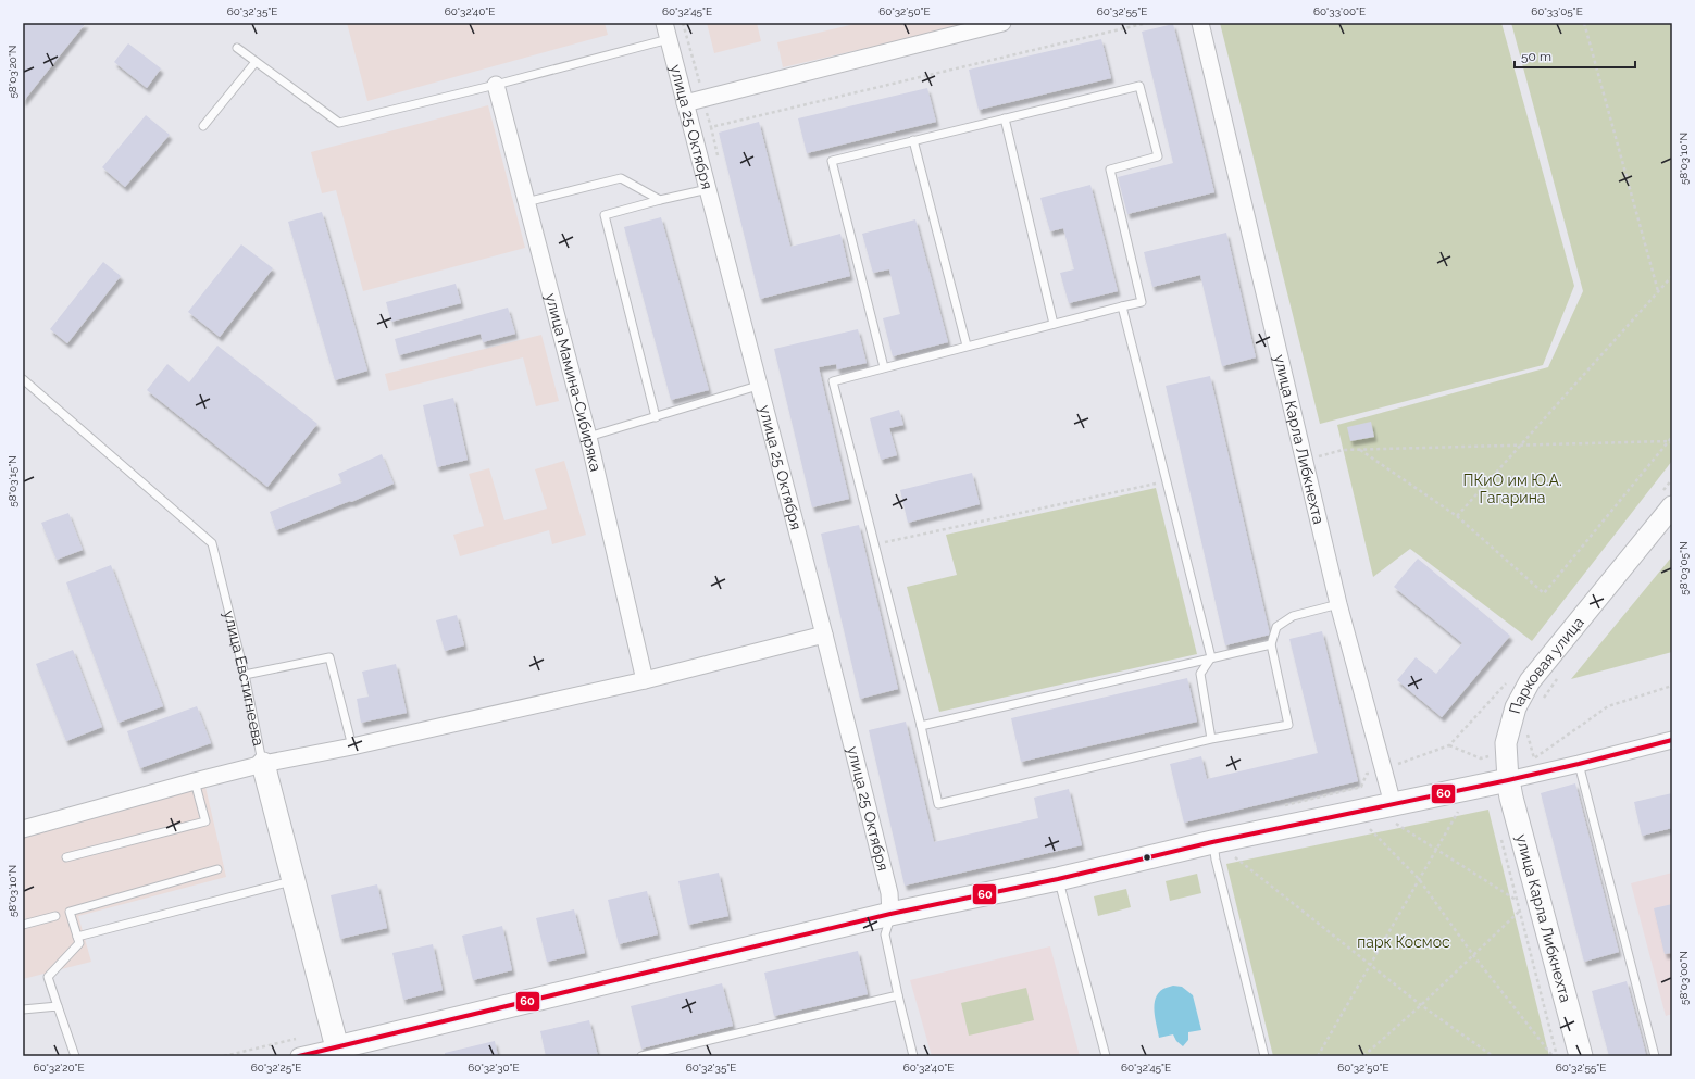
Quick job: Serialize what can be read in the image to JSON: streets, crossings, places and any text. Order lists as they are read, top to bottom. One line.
{"streets":{"main road":["улица Карла Либкнехта","улица Евстигнеева"],"street":["улица 25 Октября","улица Мамина-Сибиряка","Парковая улица"]},"crossings":[["улица Карла Либкнехта","Парковая улица"]],"parks":["ПКиО им Ю.А. Гагарина","парк Космос"],"lines":["transit line 60"],"scale_bar":"50 m","coordinates":["60°32'35\"E","60°32'40\"E","60°32'45\"E","60°32'50\"E","60°32'55\"E","60°33'00\"E","60°33'05\"E","58°03'20\"N","58°03'10\"N","58°03'15\"N","58°03'05\"N","58°03'00\"N","60°32'20\"E","60°32'25\"E","60°32'30\"E"]}
